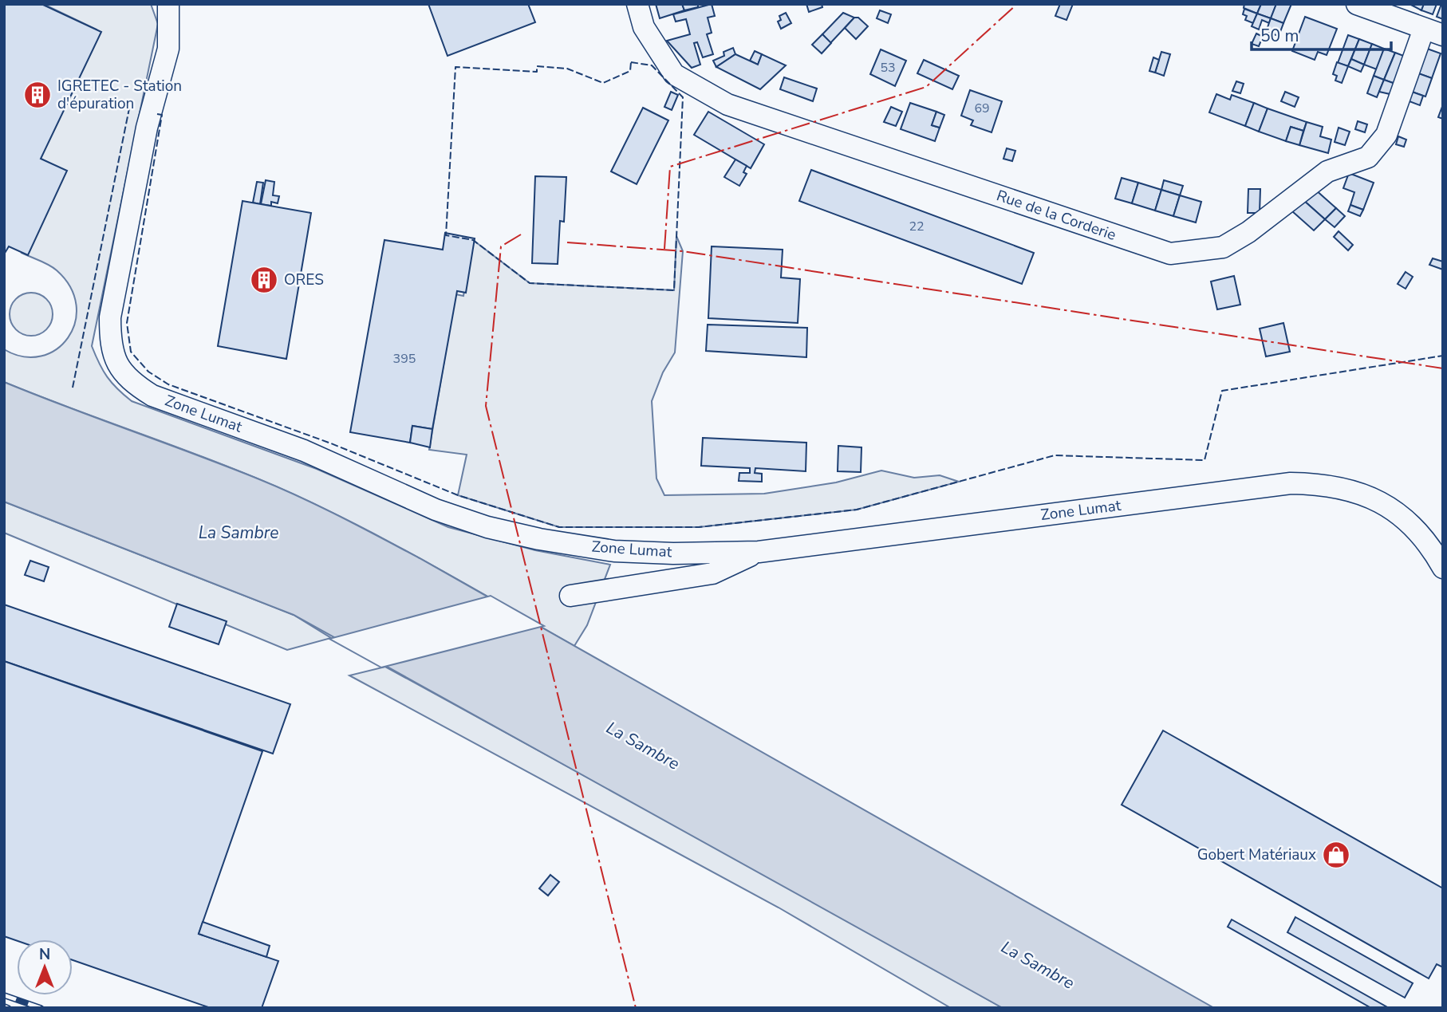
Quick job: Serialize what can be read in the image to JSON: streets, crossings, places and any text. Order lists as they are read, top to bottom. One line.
{"streets":{"street":["Rue de la Corderie","Zone Lumat"]},"water":["La Sambre"],"places":{"building":["IGRETEC - Station d'épuration","ORES"],"shop":["Gobert Matériaux"]},"house_numbers":["53","69","22","395"],"scale_bar":"50 m","north":"top"}
